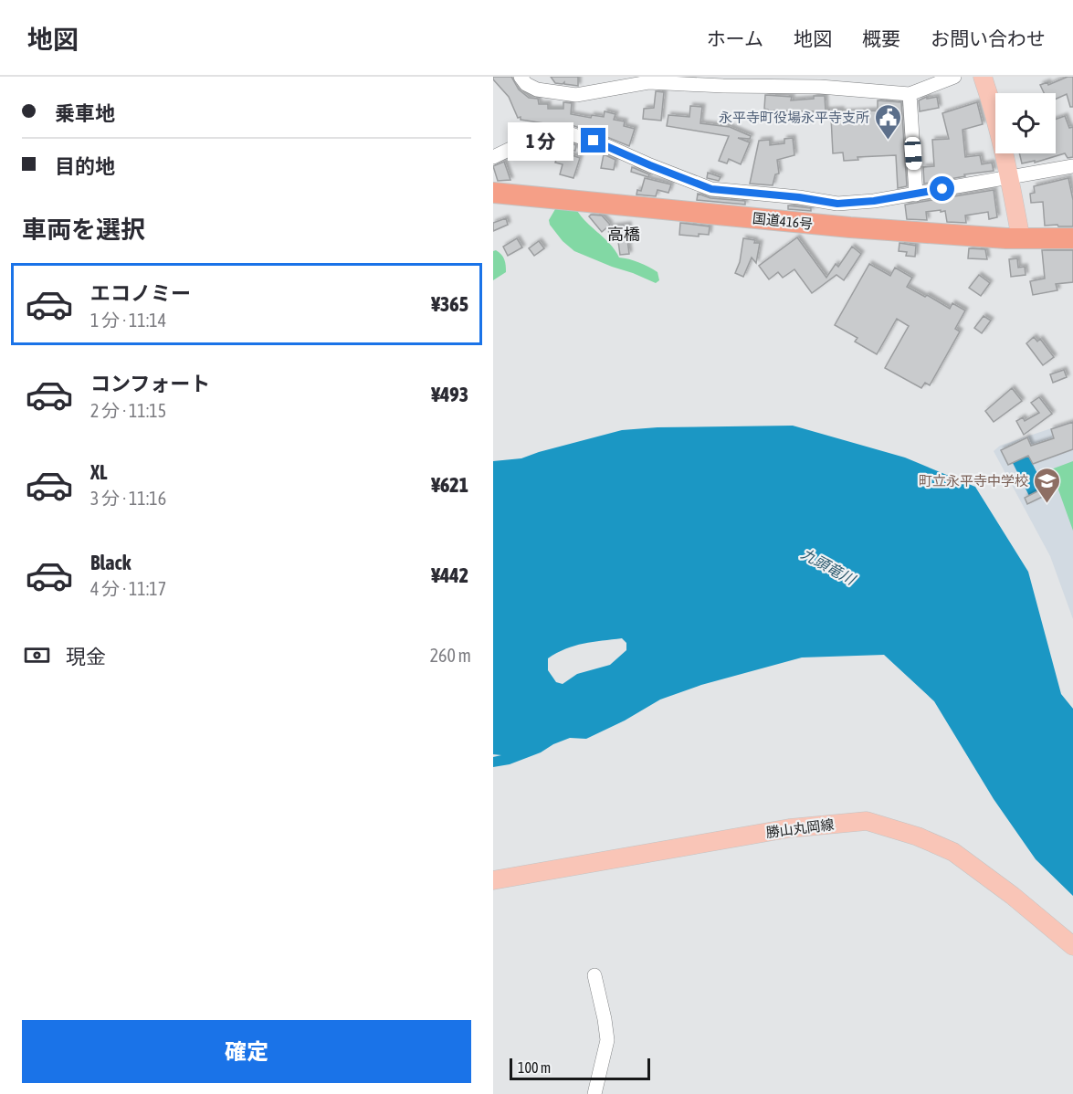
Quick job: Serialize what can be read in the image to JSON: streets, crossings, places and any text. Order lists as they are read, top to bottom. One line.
{"streets":{"highway":["国道416号"],"main road":["勝山丸岡線"]},"districts":["高橋"],"water":["九頭竜川"],"places":{"public building":["永平寺町役場永平寺支所"],"school or university":["町立永平寺中学校"]},"scale_bar":"100 m","page":{"header":"地図","nav":["ホーム","地図","概要","お問い合わせ"],"banner":["乗車地","目的地"],"bubble":"1 分","heading":"車両を選択","list":[{"name":"エコノミー","note":"1 分 · 11:14","value":"¥365"},{"name":"コンフォート","note":"2 分 · 11:15","value":"¥493"},{"name":"XL","note":"3 分 · 11:16","value":"¥621"},{"name":"Black","note":"4 分 · 11:17","value":"¥442"}],"pay":["現金","260 m"],"buttons":"確定","scale":"100 m"}}
